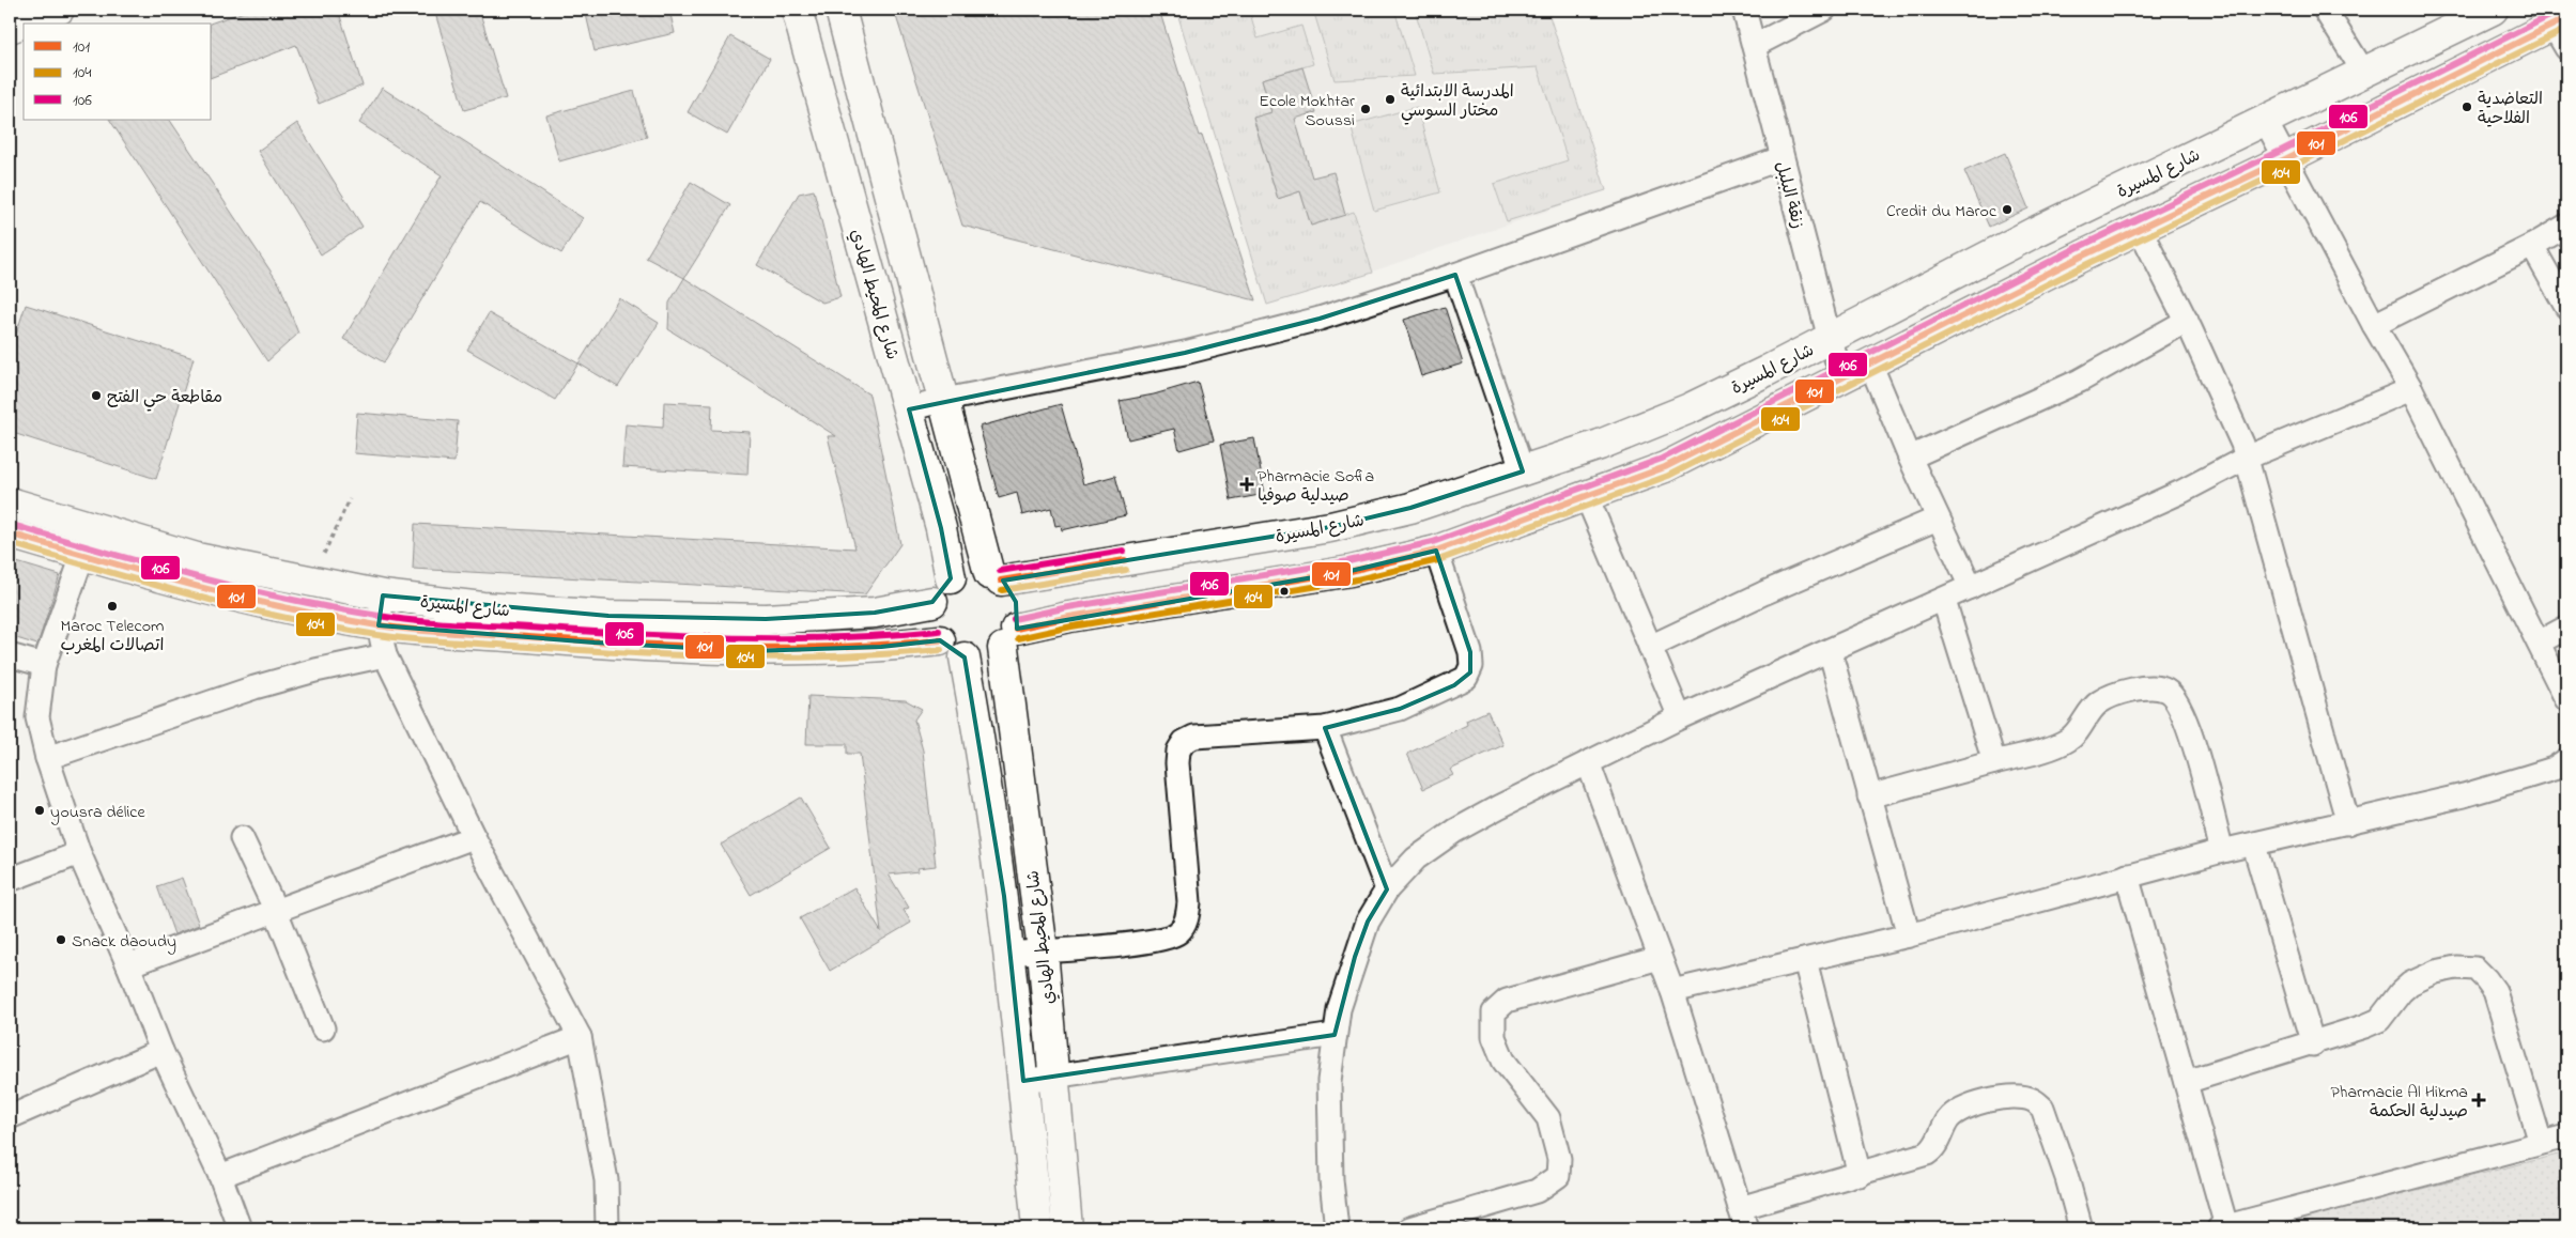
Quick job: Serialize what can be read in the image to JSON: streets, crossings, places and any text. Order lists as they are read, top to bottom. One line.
{"streets":{"street":["شارع المسيرة","زنقة البلبل","شارع المحيط الهادي"]},"crossings":[["شارع المسيرة","زنقة البلبل"],["شارع المسيرة","شارع المحيط الهادي"]],"places":{"other":["المدرسة الابتدائية مختار السوسي","التعاضدية الفلاحية","Ecole Mokhtar Soussi","Credit du Maroc","مقاطعة حي الفتح","Maroc Telecom اتصالات المغرب","yousra délice","Snack daoudy"],"health":["Pharmacie Sofia صيدلية صوفيا","Pharmacie Al Hikma صيدلية الحكمة"]},"lines":["transit line 106","transit line 101","transit line 104"],"legend":["101","104","106"]}
